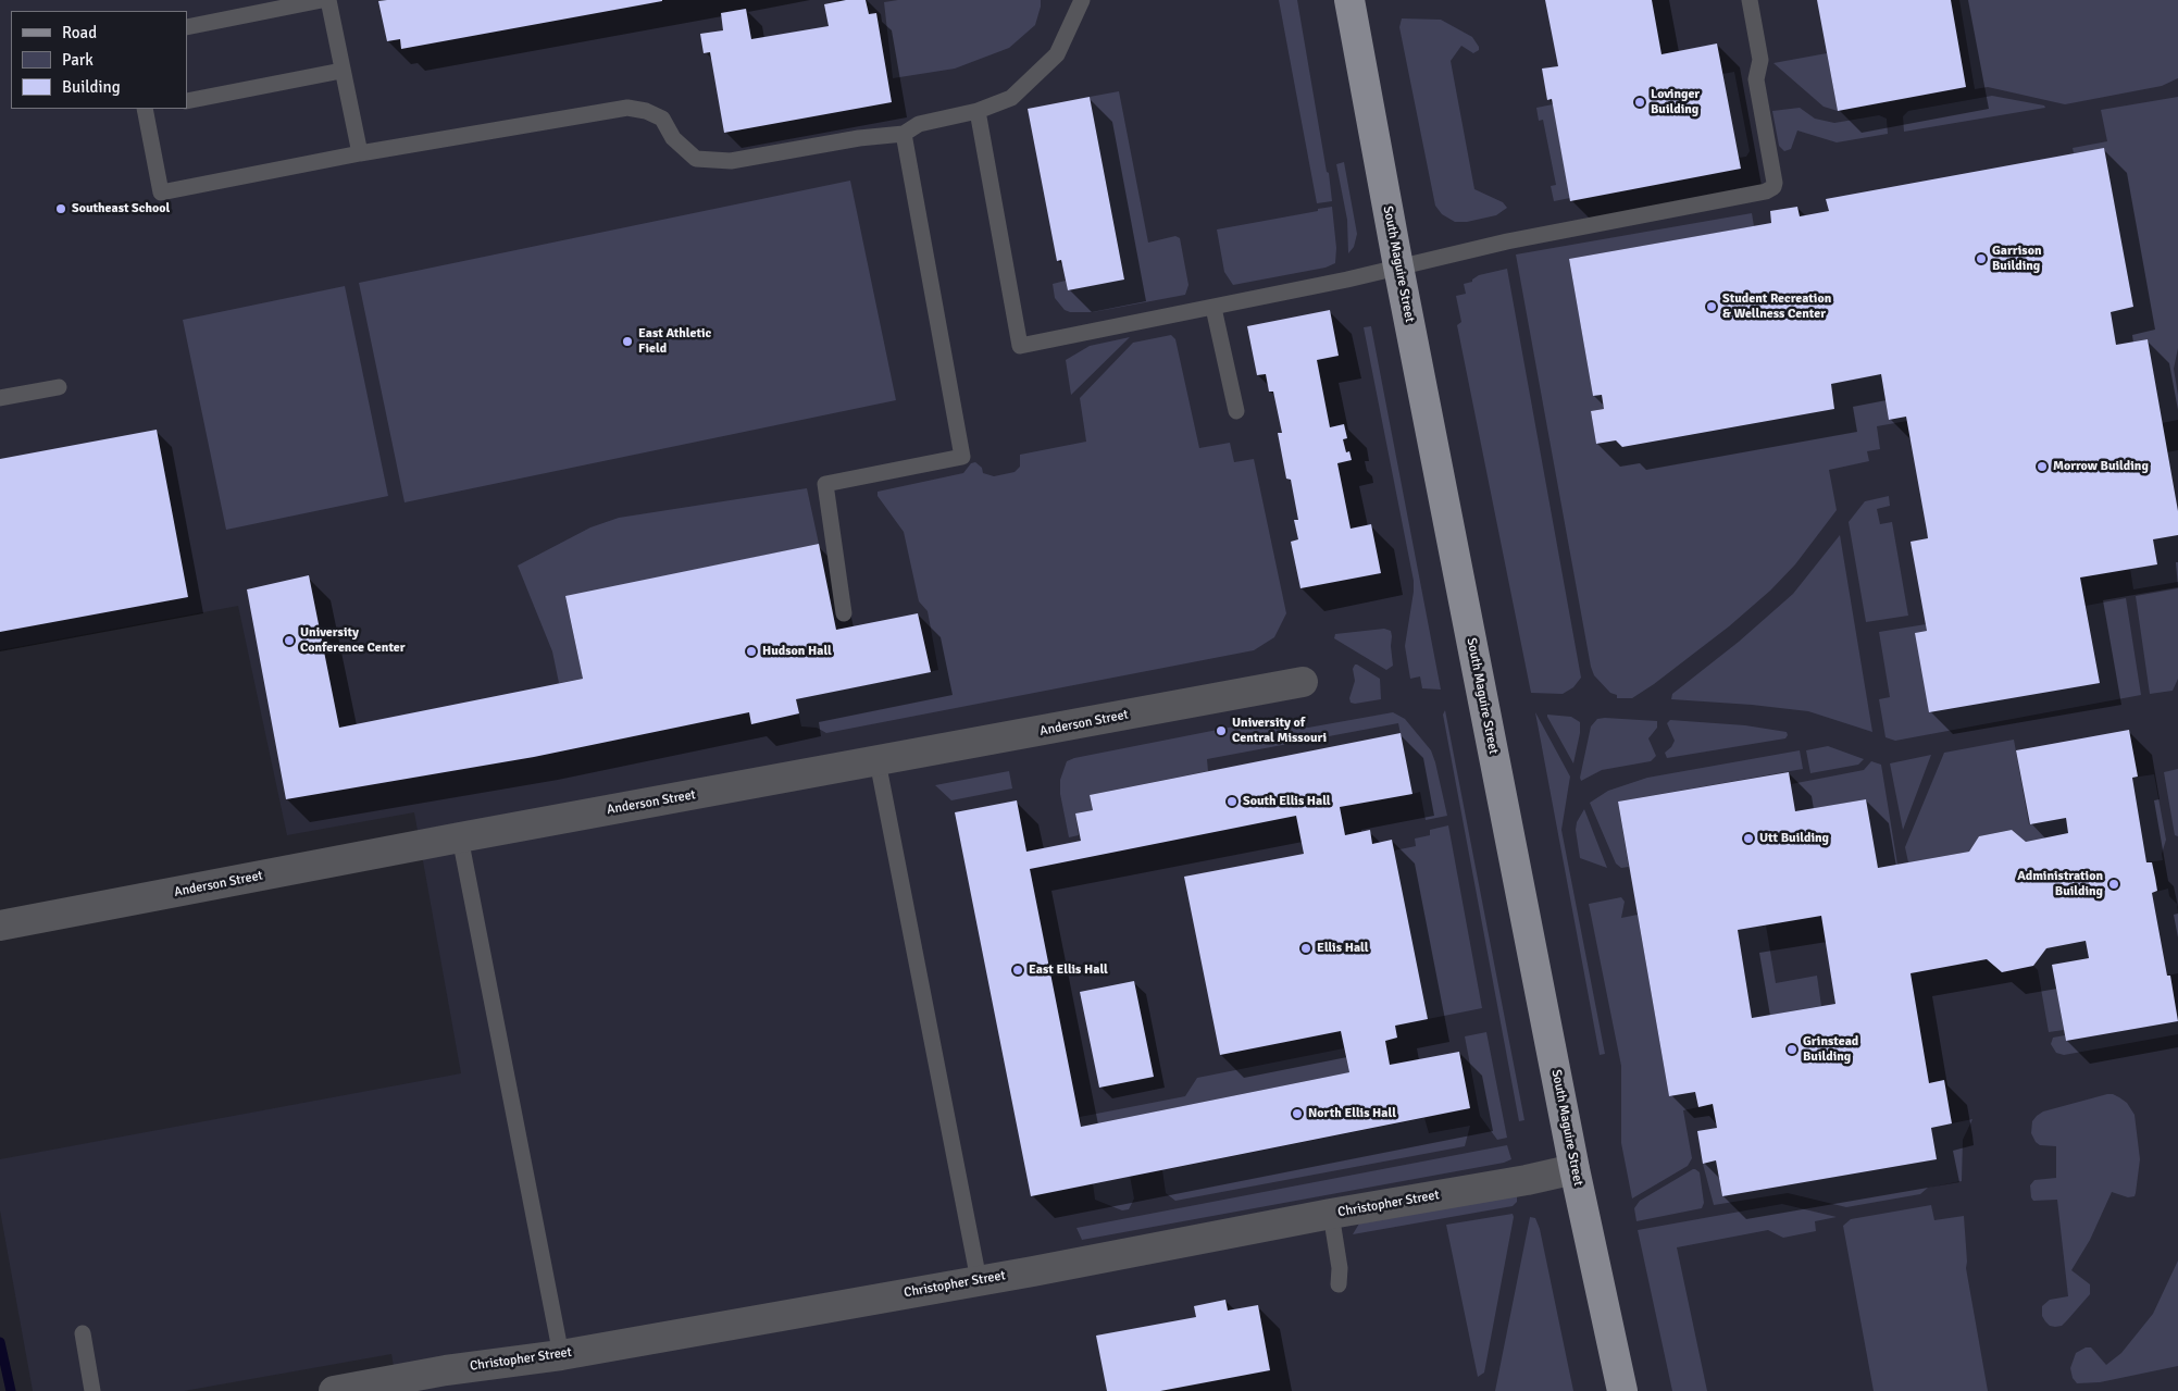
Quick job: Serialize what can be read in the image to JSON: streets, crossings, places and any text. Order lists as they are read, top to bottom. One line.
{"streets":{"main road":["South Maguire Street"],"street":["Anderson Street","Christopher Street"]},"crossings":[["South Maguire Street","Christopher Street"]],"places":["Lovinger Building","Southeast School","Garrison Building","Student Recreation & Wellness Center","East Athletic Field","Morrow Building","University Conference Center","Hudson Hall","University of Central Missouri","South Ellis Hall","Utt Building","Administration Building","Ellis Hall","East Ellis Hall","Grinstead Building","North Ellis Hall"],"legend":["Road","Park","Building"]}
